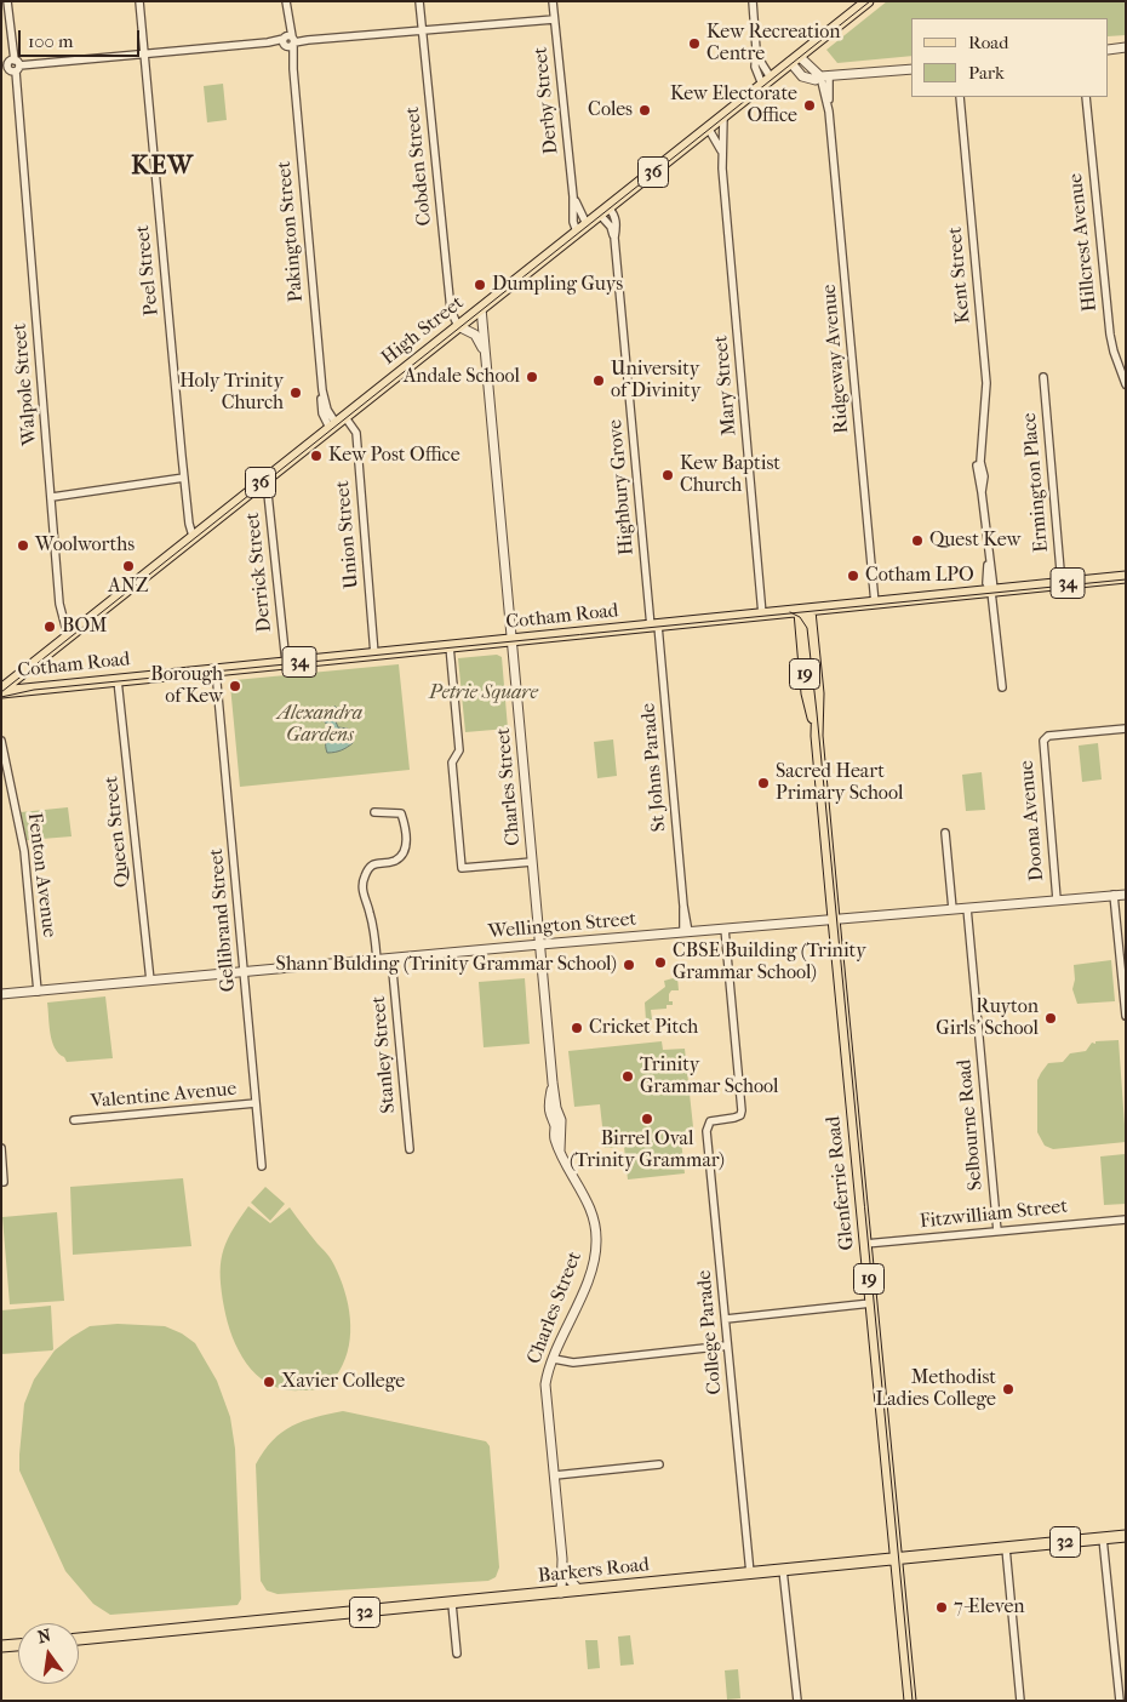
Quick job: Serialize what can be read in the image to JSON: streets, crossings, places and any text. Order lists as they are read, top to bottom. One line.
{"streets":{"main road":["36","High Street","34","Cotham Road","19","Glenferrie Road","32","Barkers Road"],"street":["Derby Street","Cobden Street","Pakington Street","Hillcrest Avenue","Peel Street","Kent Street","Ridgeway Avenue","Walpole Street","Mary Street","Ermington Place","Highbury Grove","Union Street","Derrick Street","St Johns Parade","Charles Street","Doona Avenue","Queen Street","Fenton Avenue","Gellibrand Street","Wellington Street","Stanley Street","Valentine Avenue","Selbourne Road","Fitzwilliam Street","College Parade"]},"crossings":[["Derby Street","High Street"],["Cobden Street","High Street"],["Pakington Street","High Street"],["Peel Street","High Street"],["Kent Street","Cotham Road"],["High Street","Walpole Street"],["High Street","Mary Street"],["High Street","Highbury Grove"],["High Street","Union Street"],["High Street","Derrick Street"],["High Street","Cotham Road"],["High Street","Charles Street"],["Ridgeway Avenue","Cotham Road"],["Mary Street","Cotham Road"],["Ermington Place","Cotham Road"],["Highbury Grove","Cotham Road"],["Highbury Grove","St Johns Parade"],["Union Street","Cotham Road"],["Derrick Street","Cotham Road"],["Cotham Road","St Johns Parade"],["Cotham Road","Charles Street"],["Cotham Road","Queen Street"],["Cotham Road","Gellibrand Street"],["Cotham Road","Glenferrie Road"],["St Johns Parade","Wellington Street"],["Charles Street","Wellington Street"],["Charles Street","Barkers Road"],["Doona Avenue","Wellington Street"],["Queen Street","Wellington Street"],["Fenton Avenue","Wellington Street"],["Gellibrand Street","Wellington Street"],["Gellibrand Street","Valentine Avenue"],["Wellington Street","Stanley Street"],["Wellington Street","Selbourne Road"],["Wellington Street","Glenferrie Road"],["Wellington Street","College Parade"],["Selbourne Road","Fitzwilliam Street"],["Glenferrie Road","Fitzwilliam Street"],["Glenferrie Road","Barkers Road"],["College Parade","Barkers Road"]],"districts":["KEW"],"parks":["Petrie Square","Alexandra Gardens"],"places":["Kew Recreation Centre","Kew Electorate Office","Coles","Dumpling Guys","Andale School","University of Divinity","Holy Trinity Church","Kew Post Office","Kew Baptist Church","Quest Kew","Woolworths","ANZ","Cotham LPO","BOM","Borough of Kew","Sacred Heart Primary School","CBSE Building (Trinity Grammar School)","Shann Bulding (Trinity Grammar School)","Ruyton Girls' School","Cricket Pitch","Trinity Grammar School","Birrel Oval (Trinity Grammar)","Xavier College","Methodist Ladies College","7-Eleven"],"legend":["Road","Park"],"scale_bar":"100 m","north":"top"}
